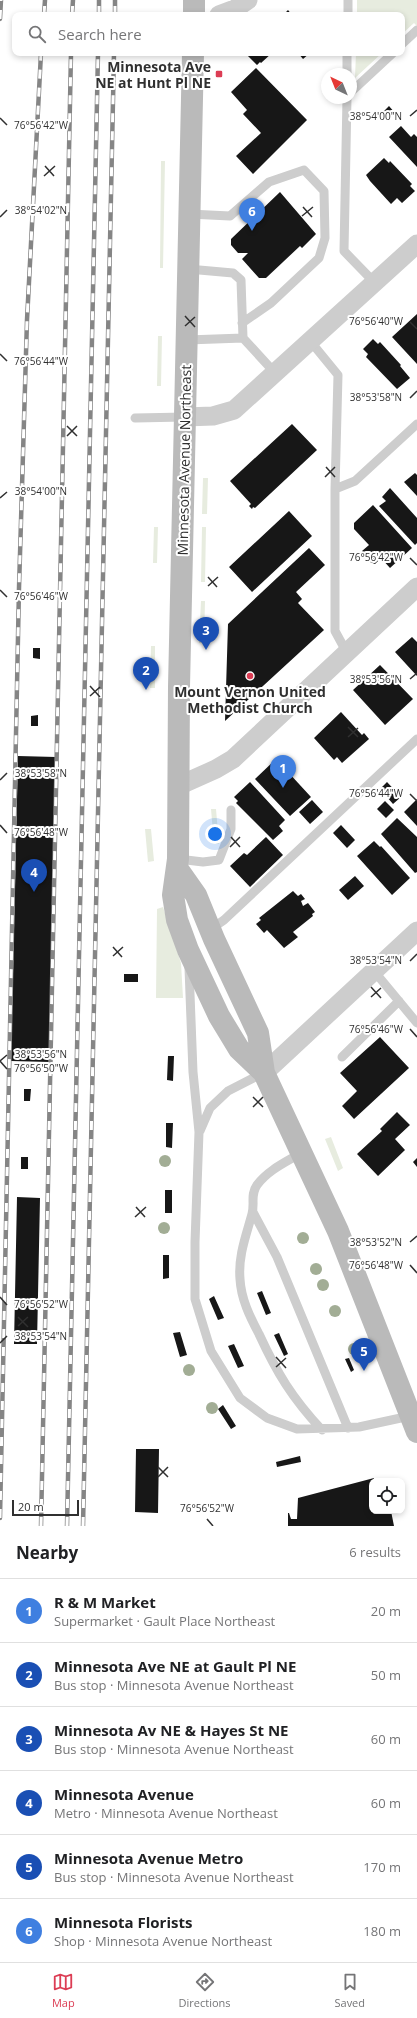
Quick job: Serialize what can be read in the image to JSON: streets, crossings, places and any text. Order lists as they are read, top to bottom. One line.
{"streets":{"main road":["Minnesota Avenue Northeast"]},"places":{"transit":["Minnesota Ave NE at Hunt Pl NE"],"other":["Mount Vernon United Methodist Church"]},"scale_bar":"20 m","north":"top left","page":{"search":"Search here","pins":["6","3","2","1","4","5"],"scale":"20 m","heading":["Nearby","6 results"],"list":[{"mark":"1","name":"R & M Market","note":"Supermarket · Gault Place Northeast","value":"20 m"},{"mark":"2","name":"Minnesota Ave NE at Gault Pl NE","note":"Bus stop · Minnesota Avenue Northeast","value":"50 m"},{"mark":"3","name":"Minnesota Av NE & Hayes St NE","note":"Bus stop · Minnesota Avenue Northeast","value":"60 m"},{"mark":"4","name":"Minnesota Avenue","note":"Metro · Minnesota Avenue Northeast","value":"60 m"},{"mark":"5","name":"Minnesota Avenue Metro","note":"Bus stop · Minnesota Avenue Northeast","value":"170 m"},{"mark":"6","name":"Minnesota Florists","note":"Shop · Minnesota Avenue Northeast","value":"180 m"}],"nav":["Map","Directions","Saved"]},"coordinates":["38°54'00\"N","76°56'42\"W","38°54'02\"N","76°56'40\"W","76°56'44\"W","38°53'58\"N","76°56'46\"W","38°53'56\"N","76°56'48\"W","38°53'54\"N","76°56'50\"W","38°53'52\"N","76°56'52\"W"]}
